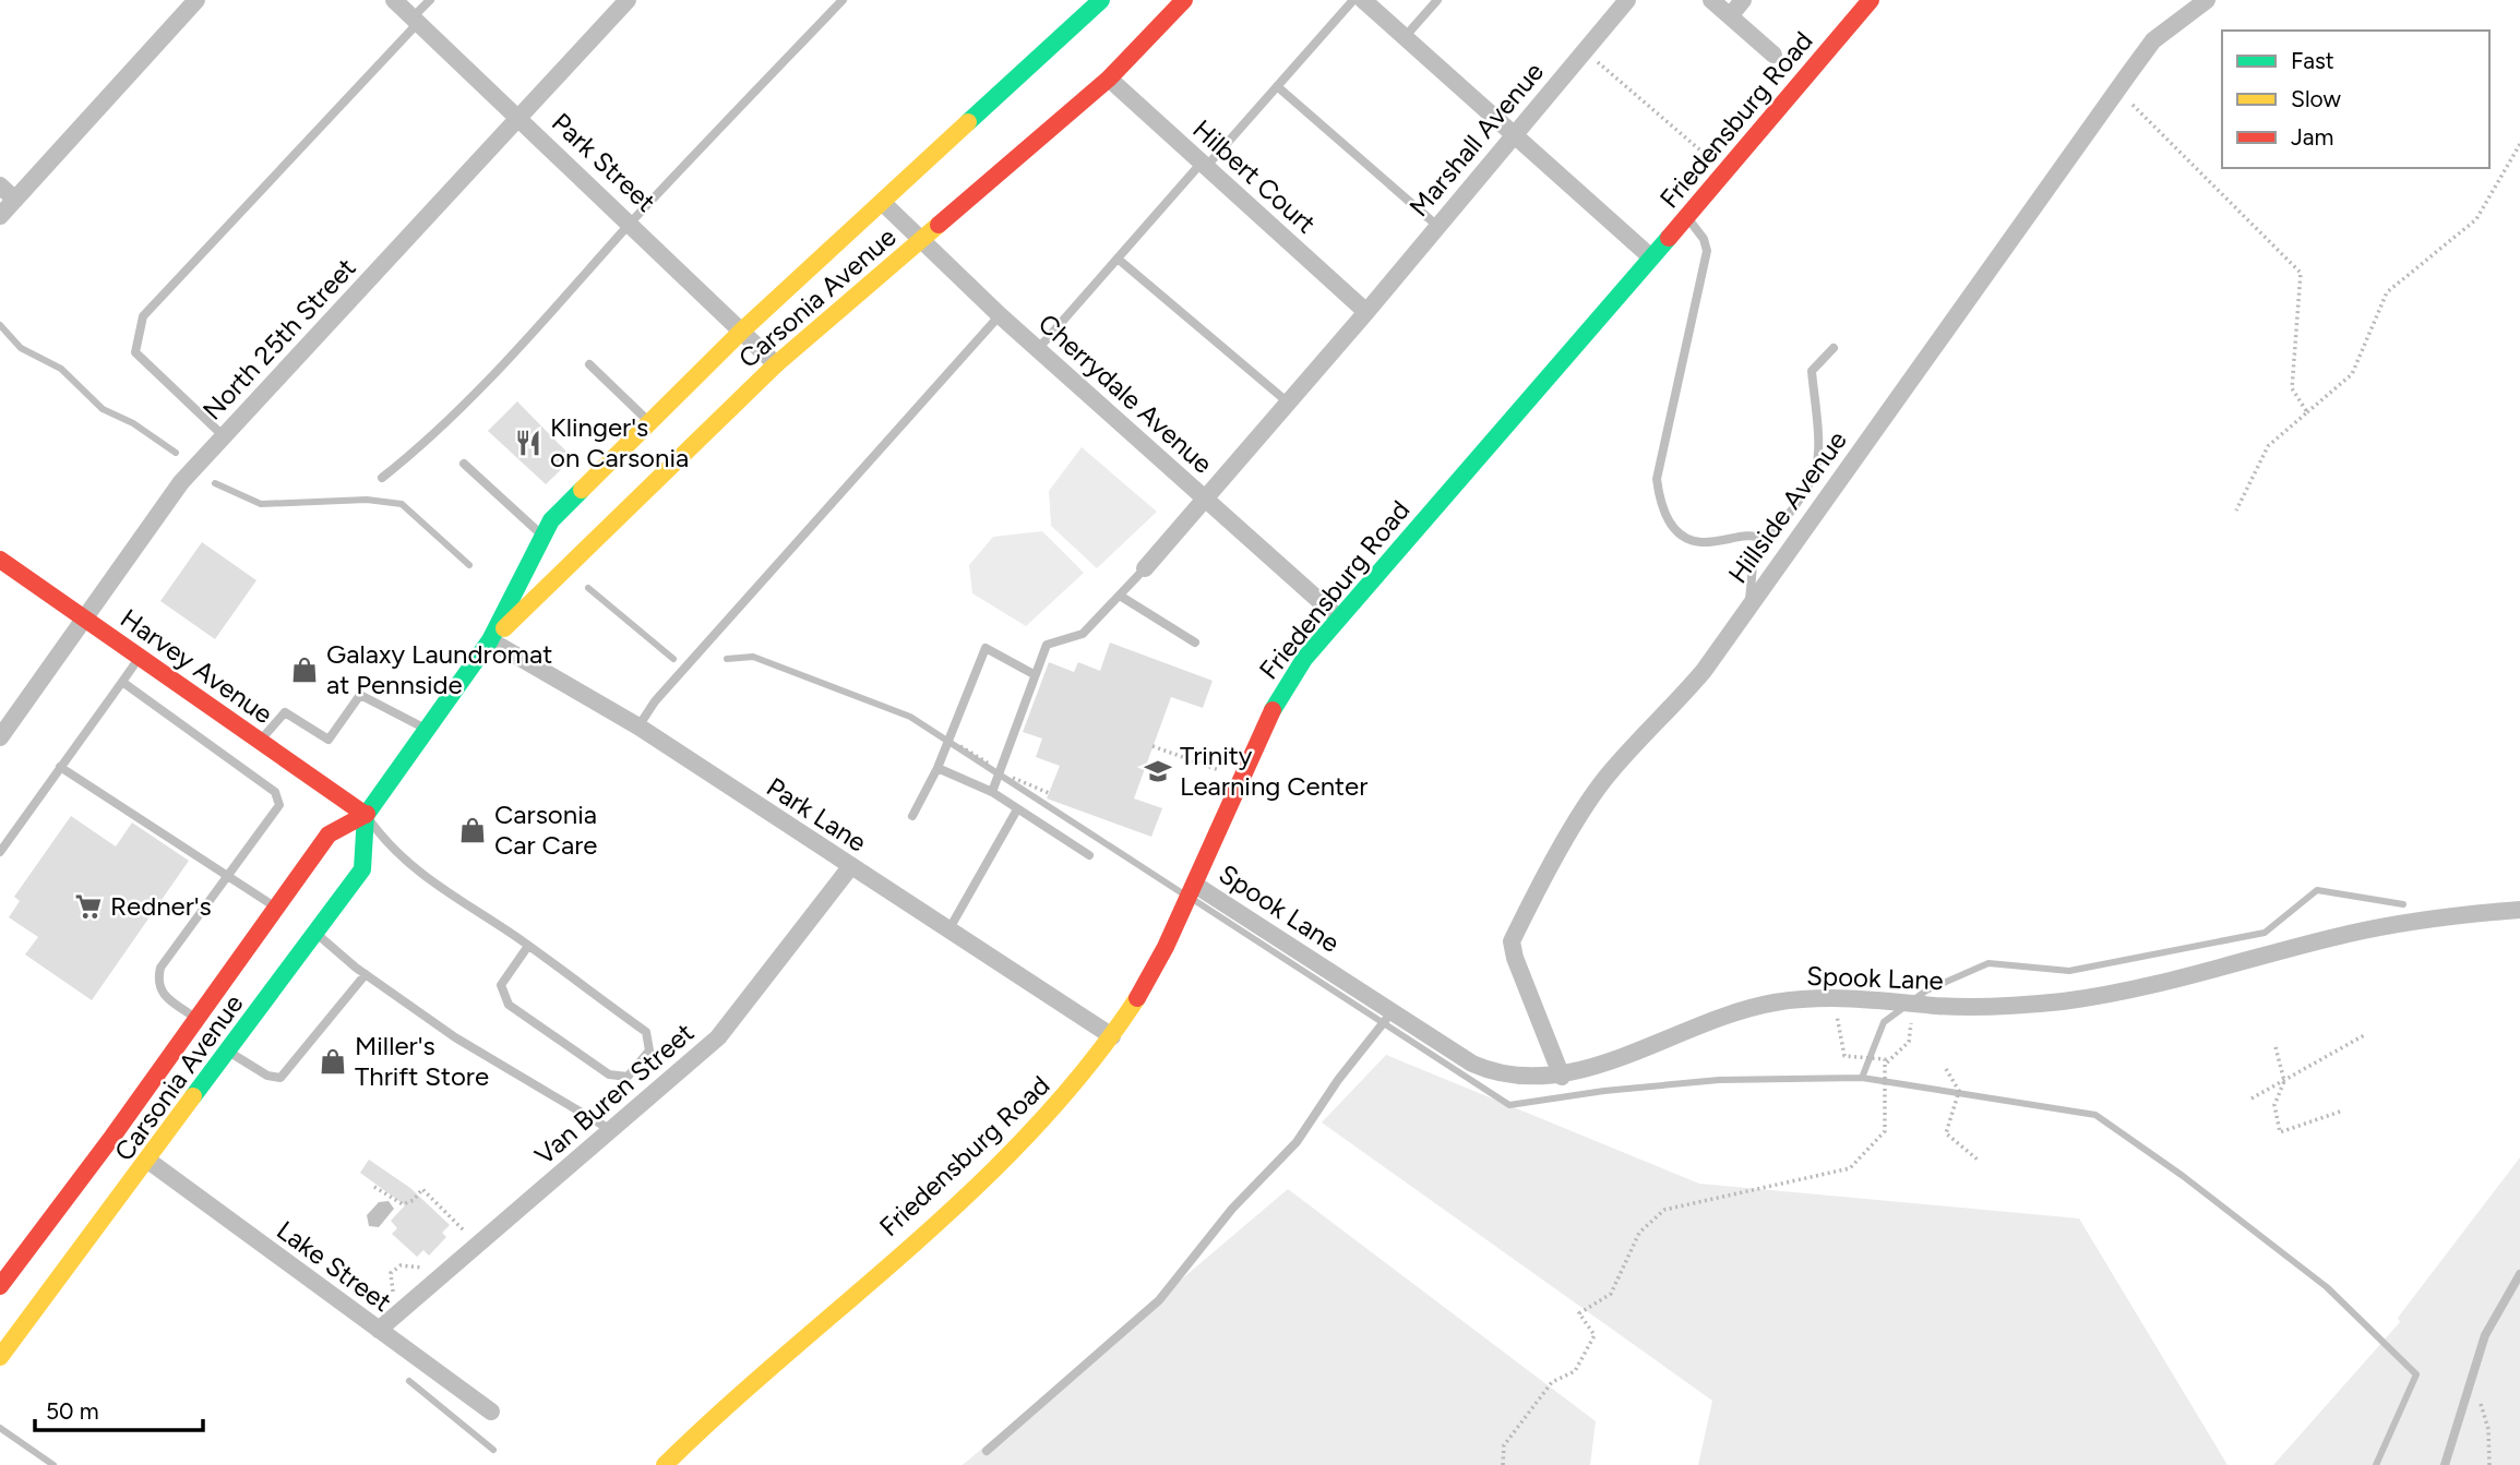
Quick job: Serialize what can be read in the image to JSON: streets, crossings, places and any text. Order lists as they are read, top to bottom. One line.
{"streets":{"street":["Friedensburg Road","Marshall Avenue","Park Street","Hilbert Court","Carsonia Avenue","North 25th Street","Cherrydale Avenue","Hillside Avenue","Harvey Avenue","Park Lane","Spook Lane","Van Buren Street","Lake Street"]},"crossings":[["Friedensburg Road","Cherrydale Avenue"],["Friedensburg Road","Park Lane"],["Friedensburg Road","Spook Lane"],["Marshall Avenue","Hilbert Court"],["Marshall Avenue","Cherrydale Avenue"],["Park Street","Carsonia Avenue"],["Park Street","North 25th Street"],["Hilbert Court","Carsonia Avenue"],["Carsonia Avenue","Cherrydale Avenue"],["Carsonia Avenue","Harvey Avenue"],["Carsonia Avenue","Park Lane"],["Carsonia Avenue","Lake Street"],["North 25th Street","Harvey Avenue"],["Hillside Avenue","Spook Lane"],["Park Lane","Van Buren Street"],["Van Buren Street","Lake Street"]],"places":{"restaurant":["Klinger's on Carsonia"],"shop":["Galaxy Laundromat at Pennside","Carsonia Car Care","Miller's Thrift Store"],"school or university":["Trinity Learning Center"],"supermarket":["Redner's"]},"legend":["Fast","Slow","Jam"],"scale_bar":"50 m"}
